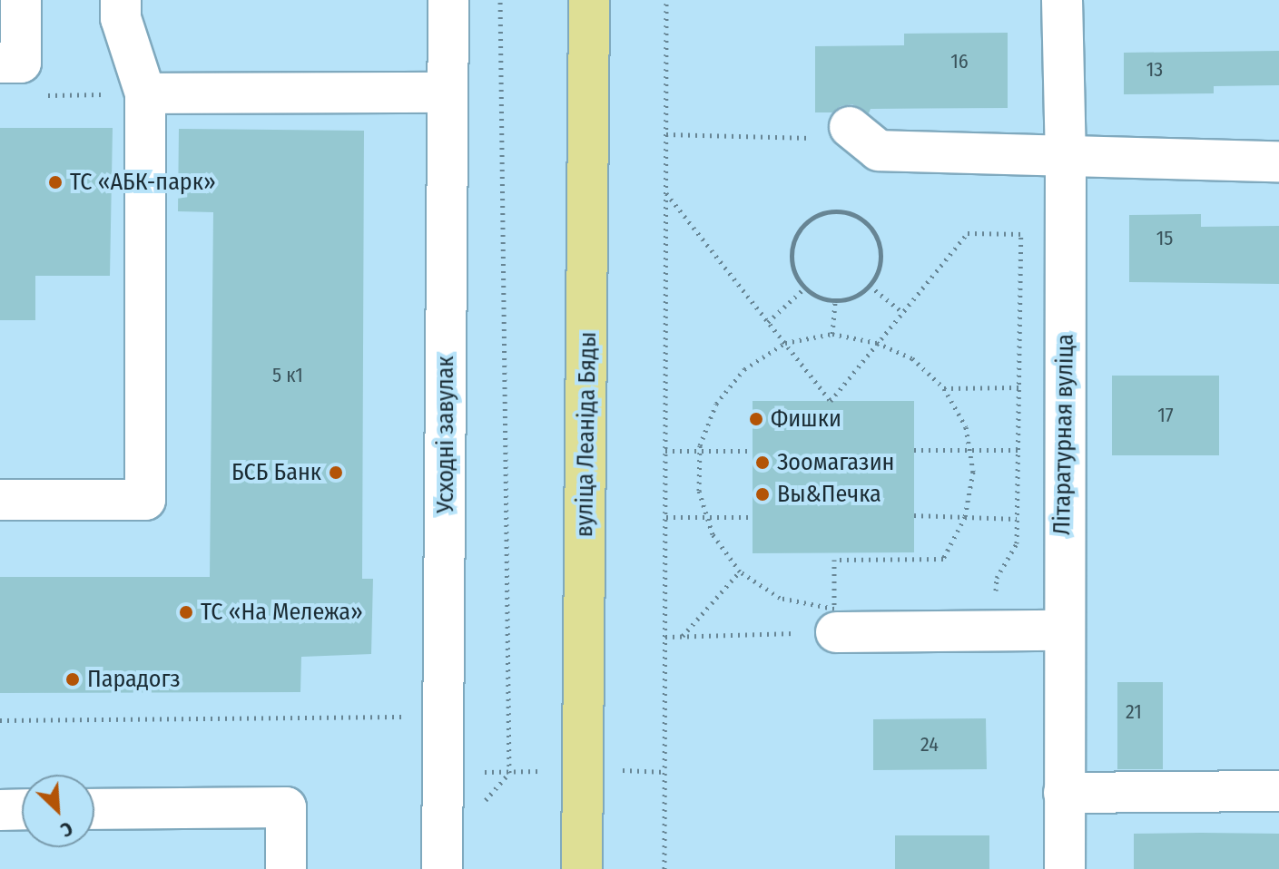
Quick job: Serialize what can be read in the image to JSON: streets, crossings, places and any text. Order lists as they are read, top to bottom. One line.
{"streets":{"main road":["вуліца Леаніда Бяды"],"street":["Усходні завулак","Літаратурная вуліца"]},"places":["ТС «АБК-парк»","Фишки","Зоомагазин","БСБ Банк","Вы&Печка","ТС «На Мележа»","Парадогз"],"house_numbers":["16","13","15","5 к1","17","21","24"],"north":"bottom right"}
